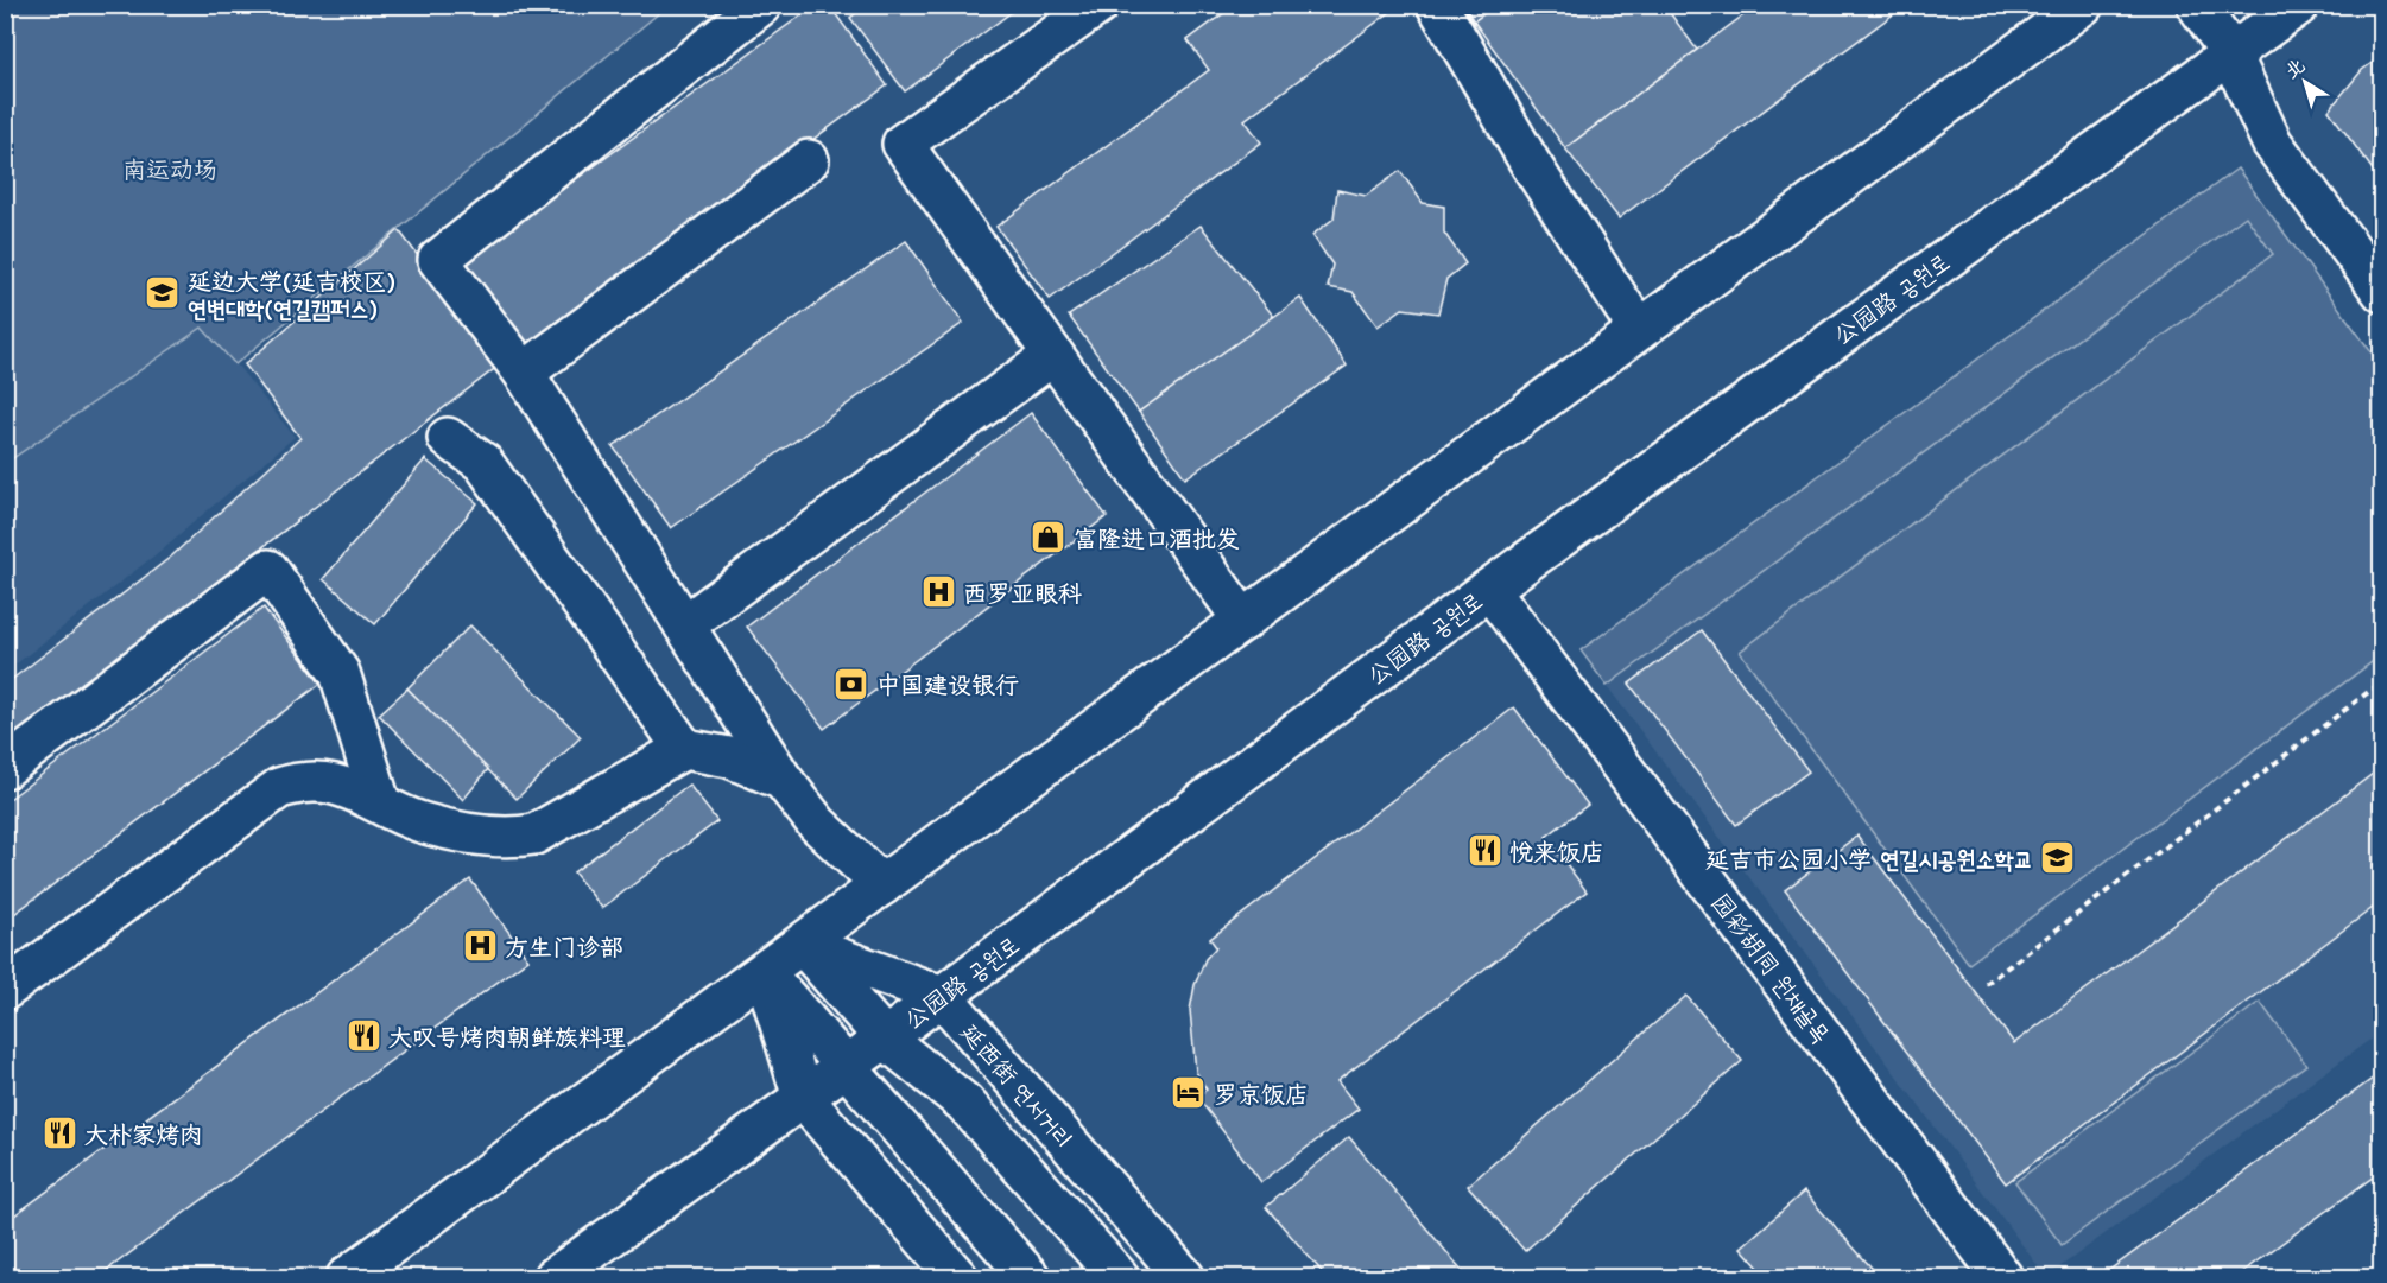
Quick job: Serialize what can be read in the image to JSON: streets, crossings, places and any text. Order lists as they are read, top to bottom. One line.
{"streets":{"main road":["公园路 공원로","园彩胡同 원채골목","延西街 연서거리"]},"crossings":[["公园路 공원로","园彩胡同 원채골목"],["公园路 공원로","延西街 연서거리"]],"parks":["南运动场"],"places":{"school or university":["延边大学(延吉校区) 연변대학(연길캠퍼스)","延吉市公园小学 연길시공원소학교"],"shop":["富隆进口酒批发"],"hospital":["西罗亚眼科","方生门诊部"],"bank":["中国建设银行"],"restaurant":["悦来饭店","大叹号烤肉朝鲜族料理","大朴家烤肉"],"hotel":["罗京饭店"]},"north":"top left"}
